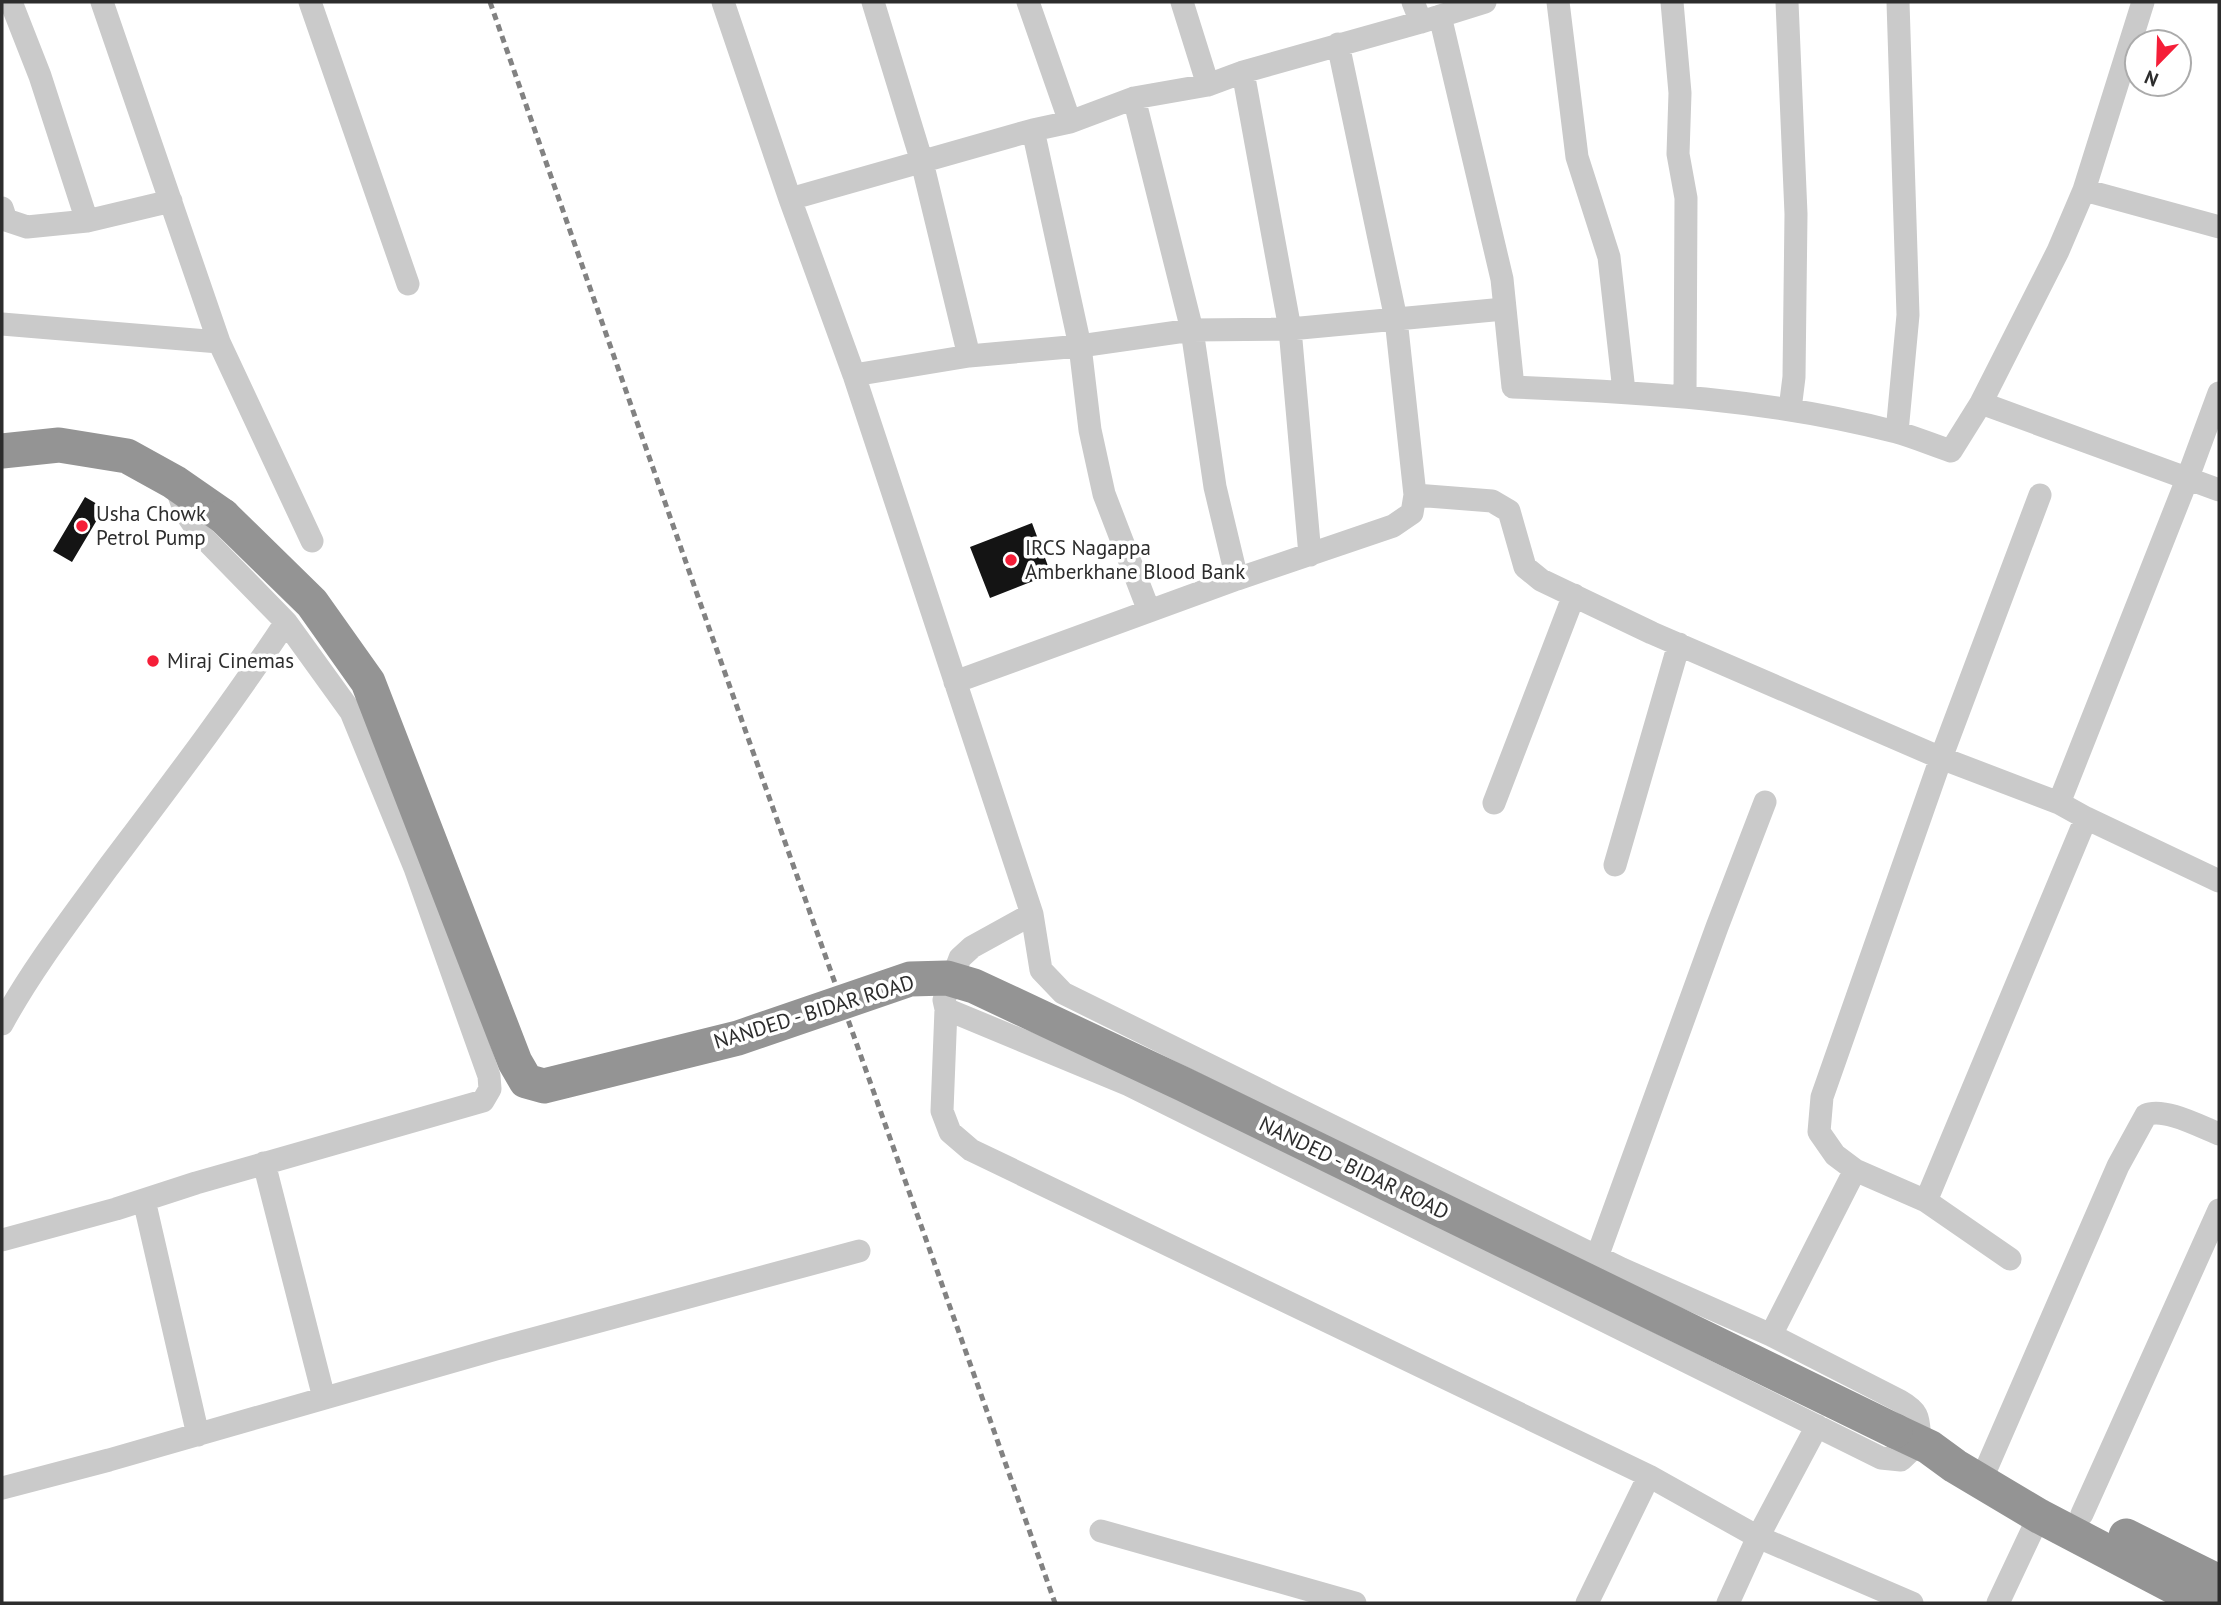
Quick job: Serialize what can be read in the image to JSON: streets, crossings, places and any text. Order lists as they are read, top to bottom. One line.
{"streets":{"highway":["NANDED - BIDAR ROAD"]},"places":["Usha Chowk Petrol Pump","IRCS Nagappa Amberkhane Blood Bank","Miraj Cinemas"],"north":"bottom left"}
